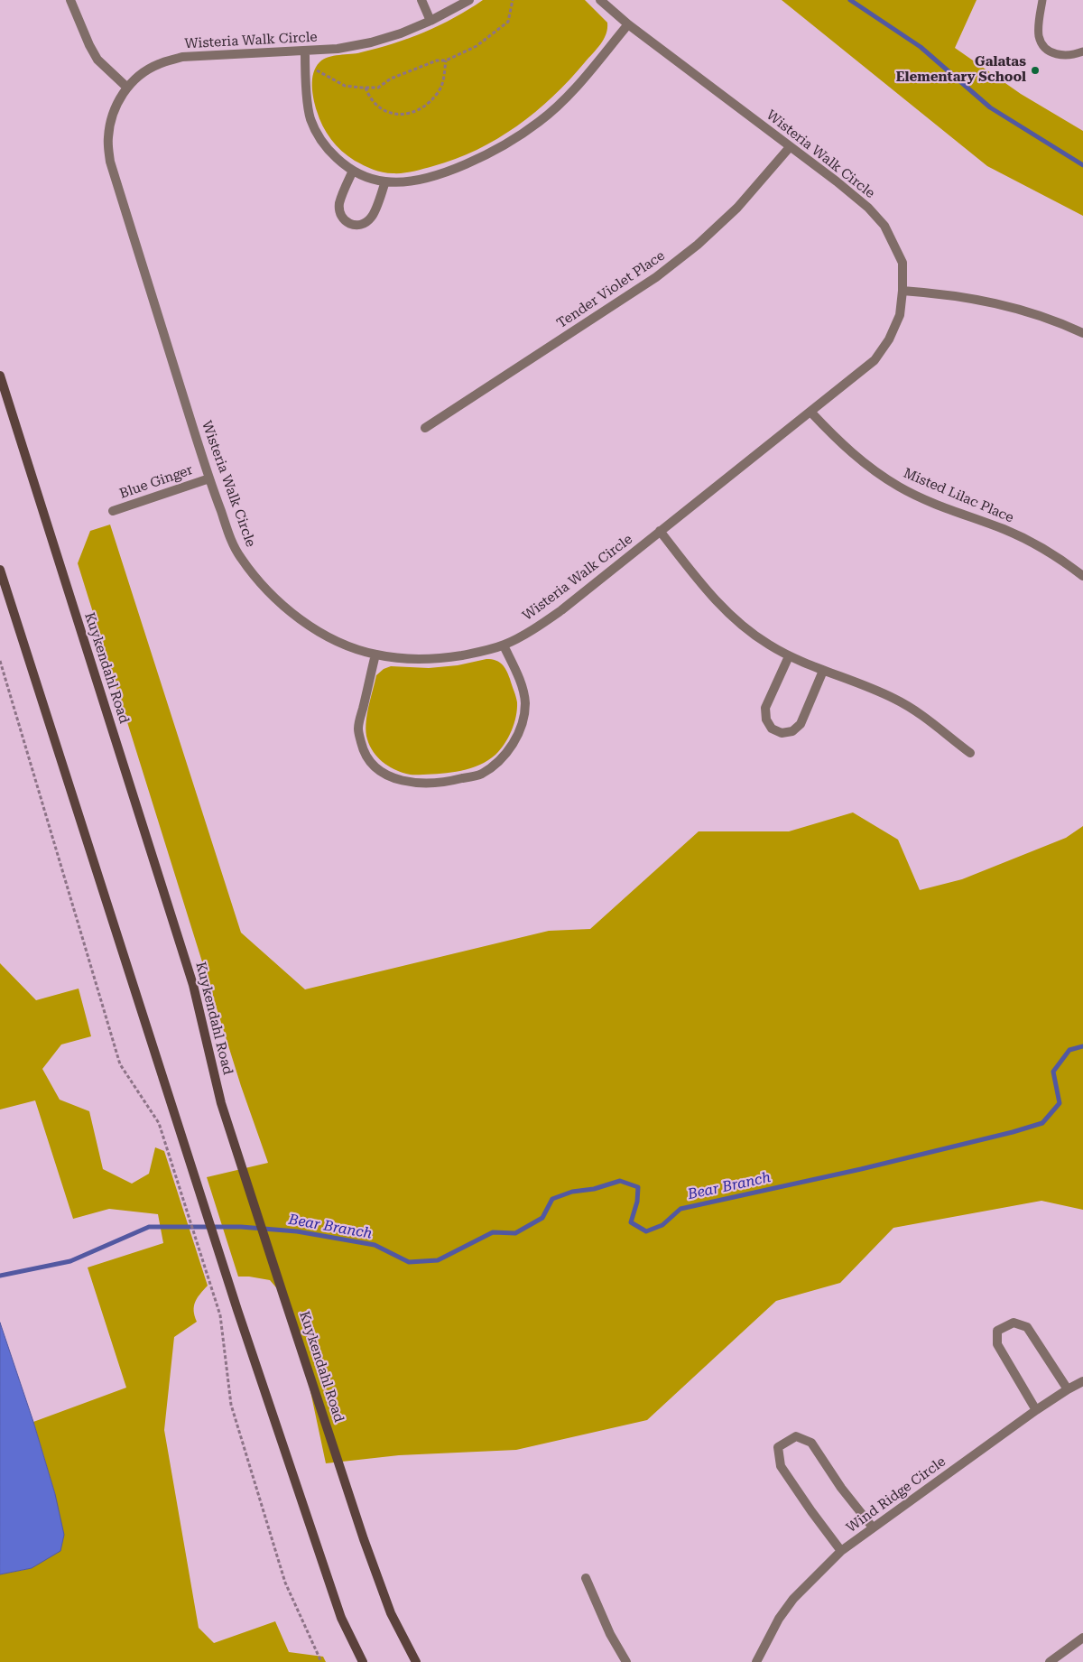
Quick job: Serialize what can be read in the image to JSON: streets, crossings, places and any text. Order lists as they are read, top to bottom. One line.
{"streets":{"main road":["Kuykendahl Road"],"street":["Wisteria Walk Circle","Tender Violet Place","Blue Ginger","Misted Lilac Place","Wind Ridge Circle"]},"crossings":[["Wisteria Walk Circle","Tender Violet Place"],["Wisteria Walk Circle","Blue Ginger"],["Wisteria Walk Circle","Misted Lilac Place"]],"water":["Bear Branch"],"places":["Galatas Elementary School"]}
